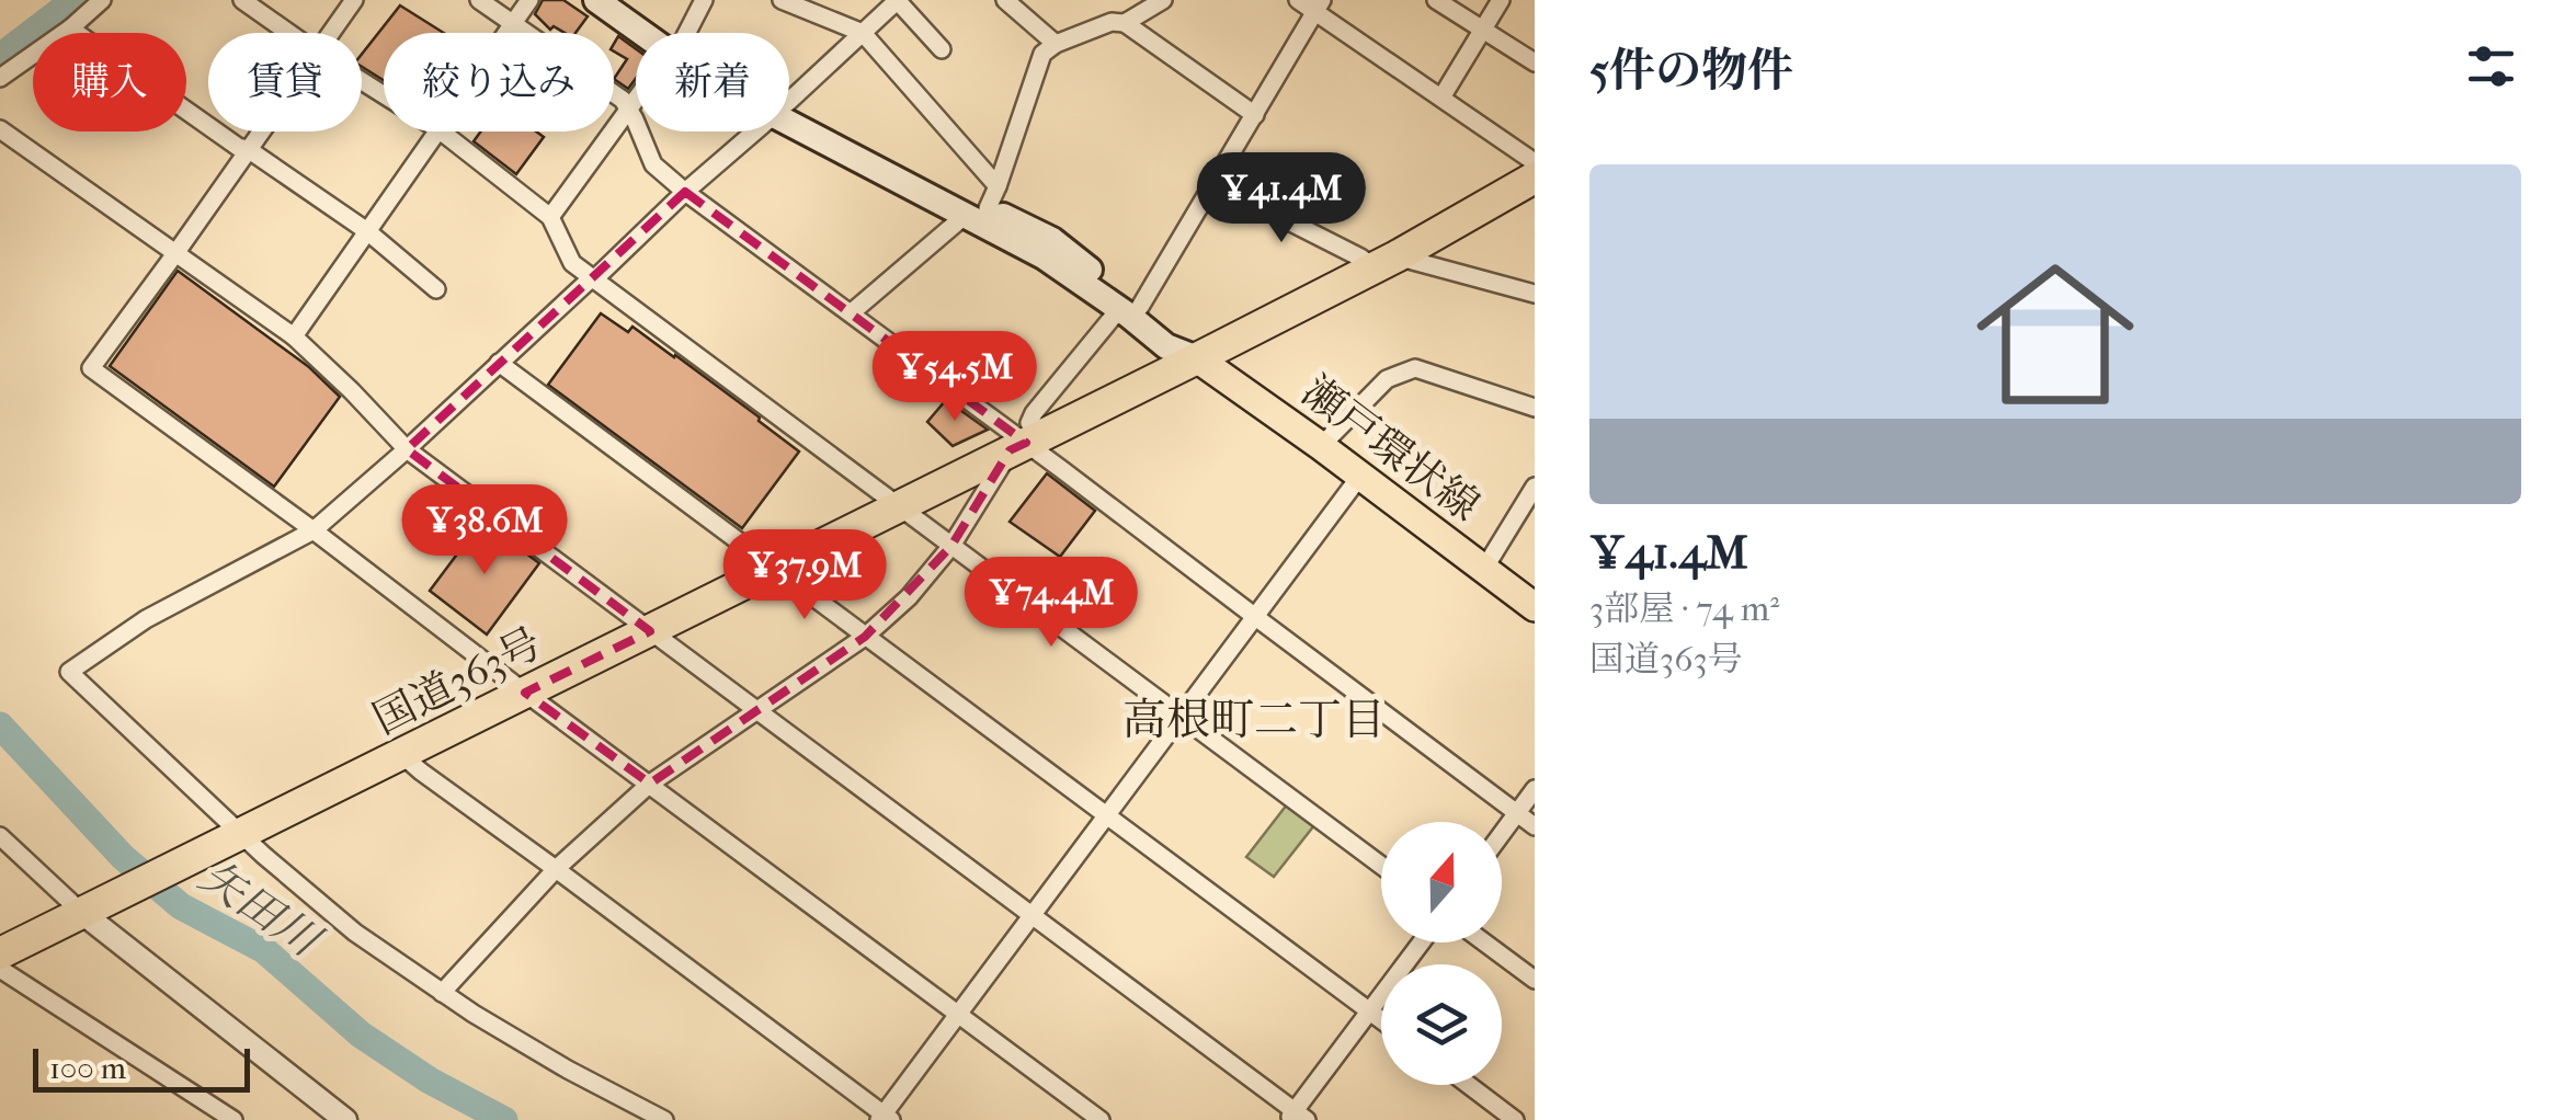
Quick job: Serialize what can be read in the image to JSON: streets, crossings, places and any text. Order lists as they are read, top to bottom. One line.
{"streets":{"highway":["国道363号"],"main road":["瀬戸環状線"]},"crossings":[["瀬戸環状線","国道363号"]],"districts":["高根町二丁目"],"water":["矢田川"],"scale_bar":"100 m","north":"top","page":{"heading":"5件の物件","chip":["購入","賃貸","絞り込み","新着"],"list":[{"name":"¥41.4M","note":"3部屋 · 74 m² · 国道363号"}],"price":["¥41.4M","¥54.5M","¥38.6M","¥37.9M","¥74.4M"],"scale":"100 m"}}
